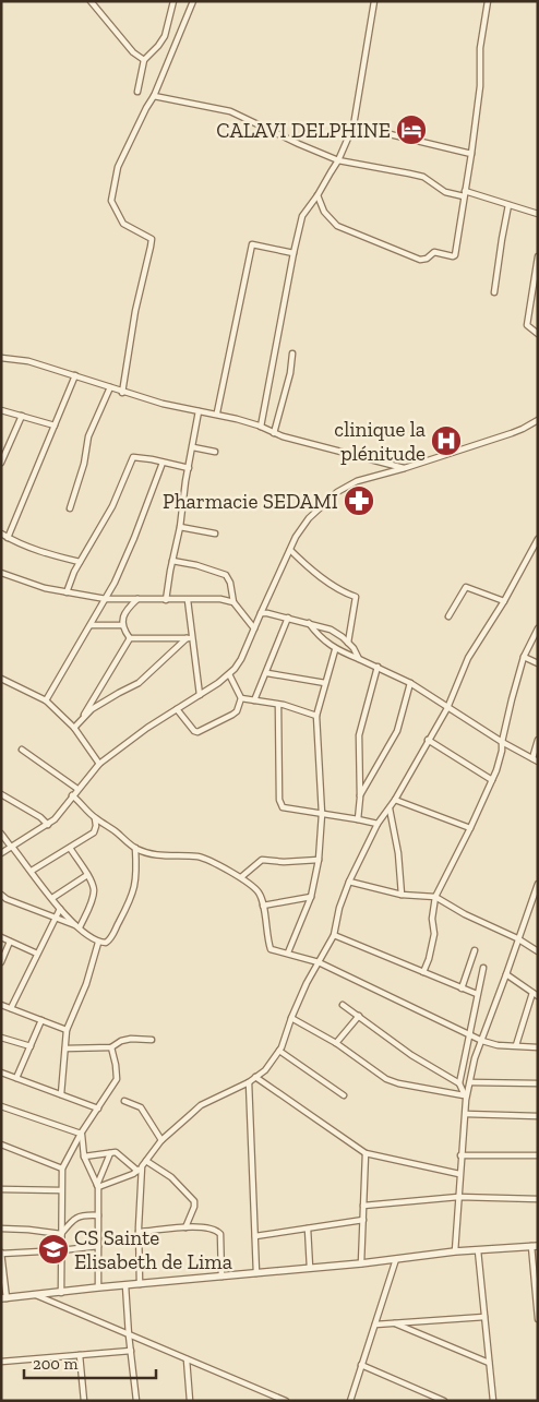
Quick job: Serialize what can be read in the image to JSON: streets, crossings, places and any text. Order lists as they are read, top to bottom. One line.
{"places":{"hotel":["CALAVI DELPHINE"],"hospital":["clinique la plénitude"],"pharmacy":["Pharmacie SEDAMI"],"school or university":["CS Sainte Elisabeth de Lima"]},"scale_bar":"200 m"}
